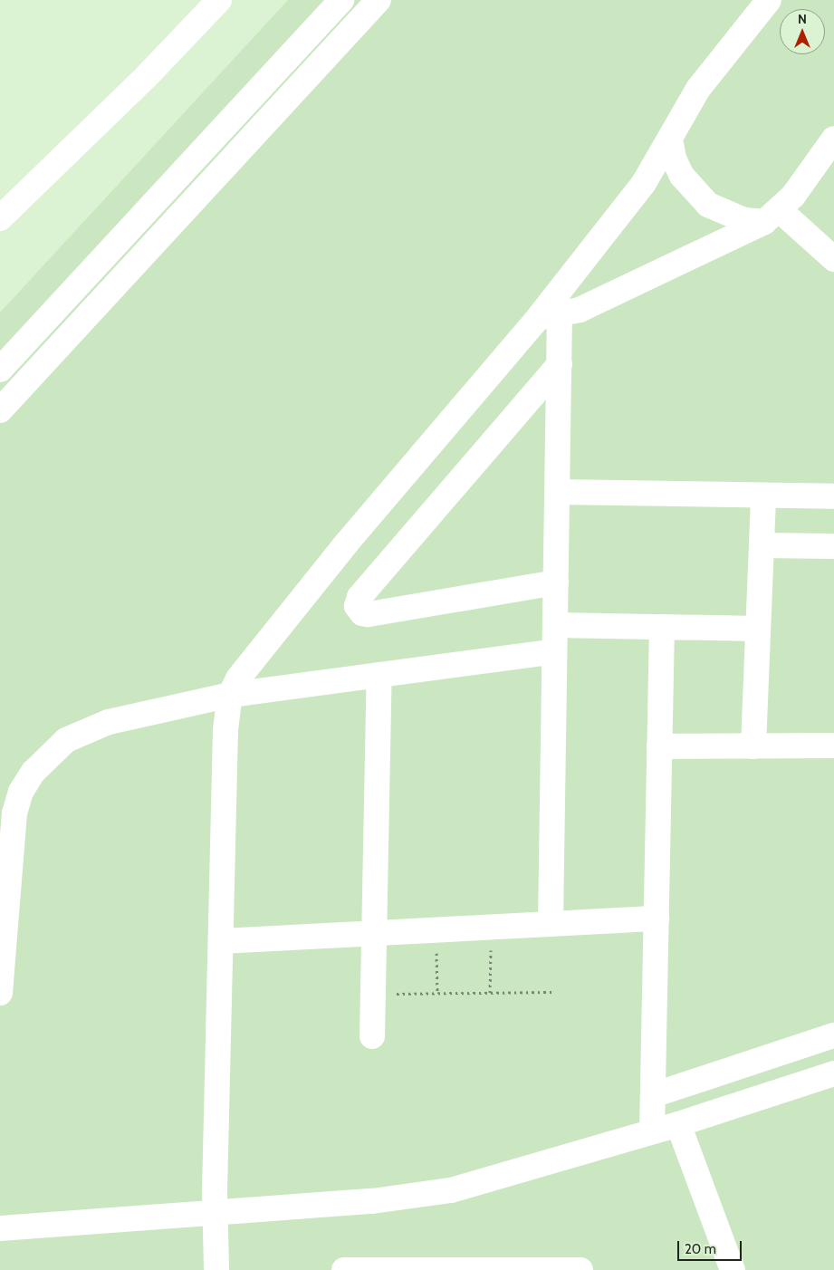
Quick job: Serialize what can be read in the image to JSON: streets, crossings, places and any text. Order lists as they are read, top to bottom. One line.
{"scale_bar":"20 m","north":"top"}
